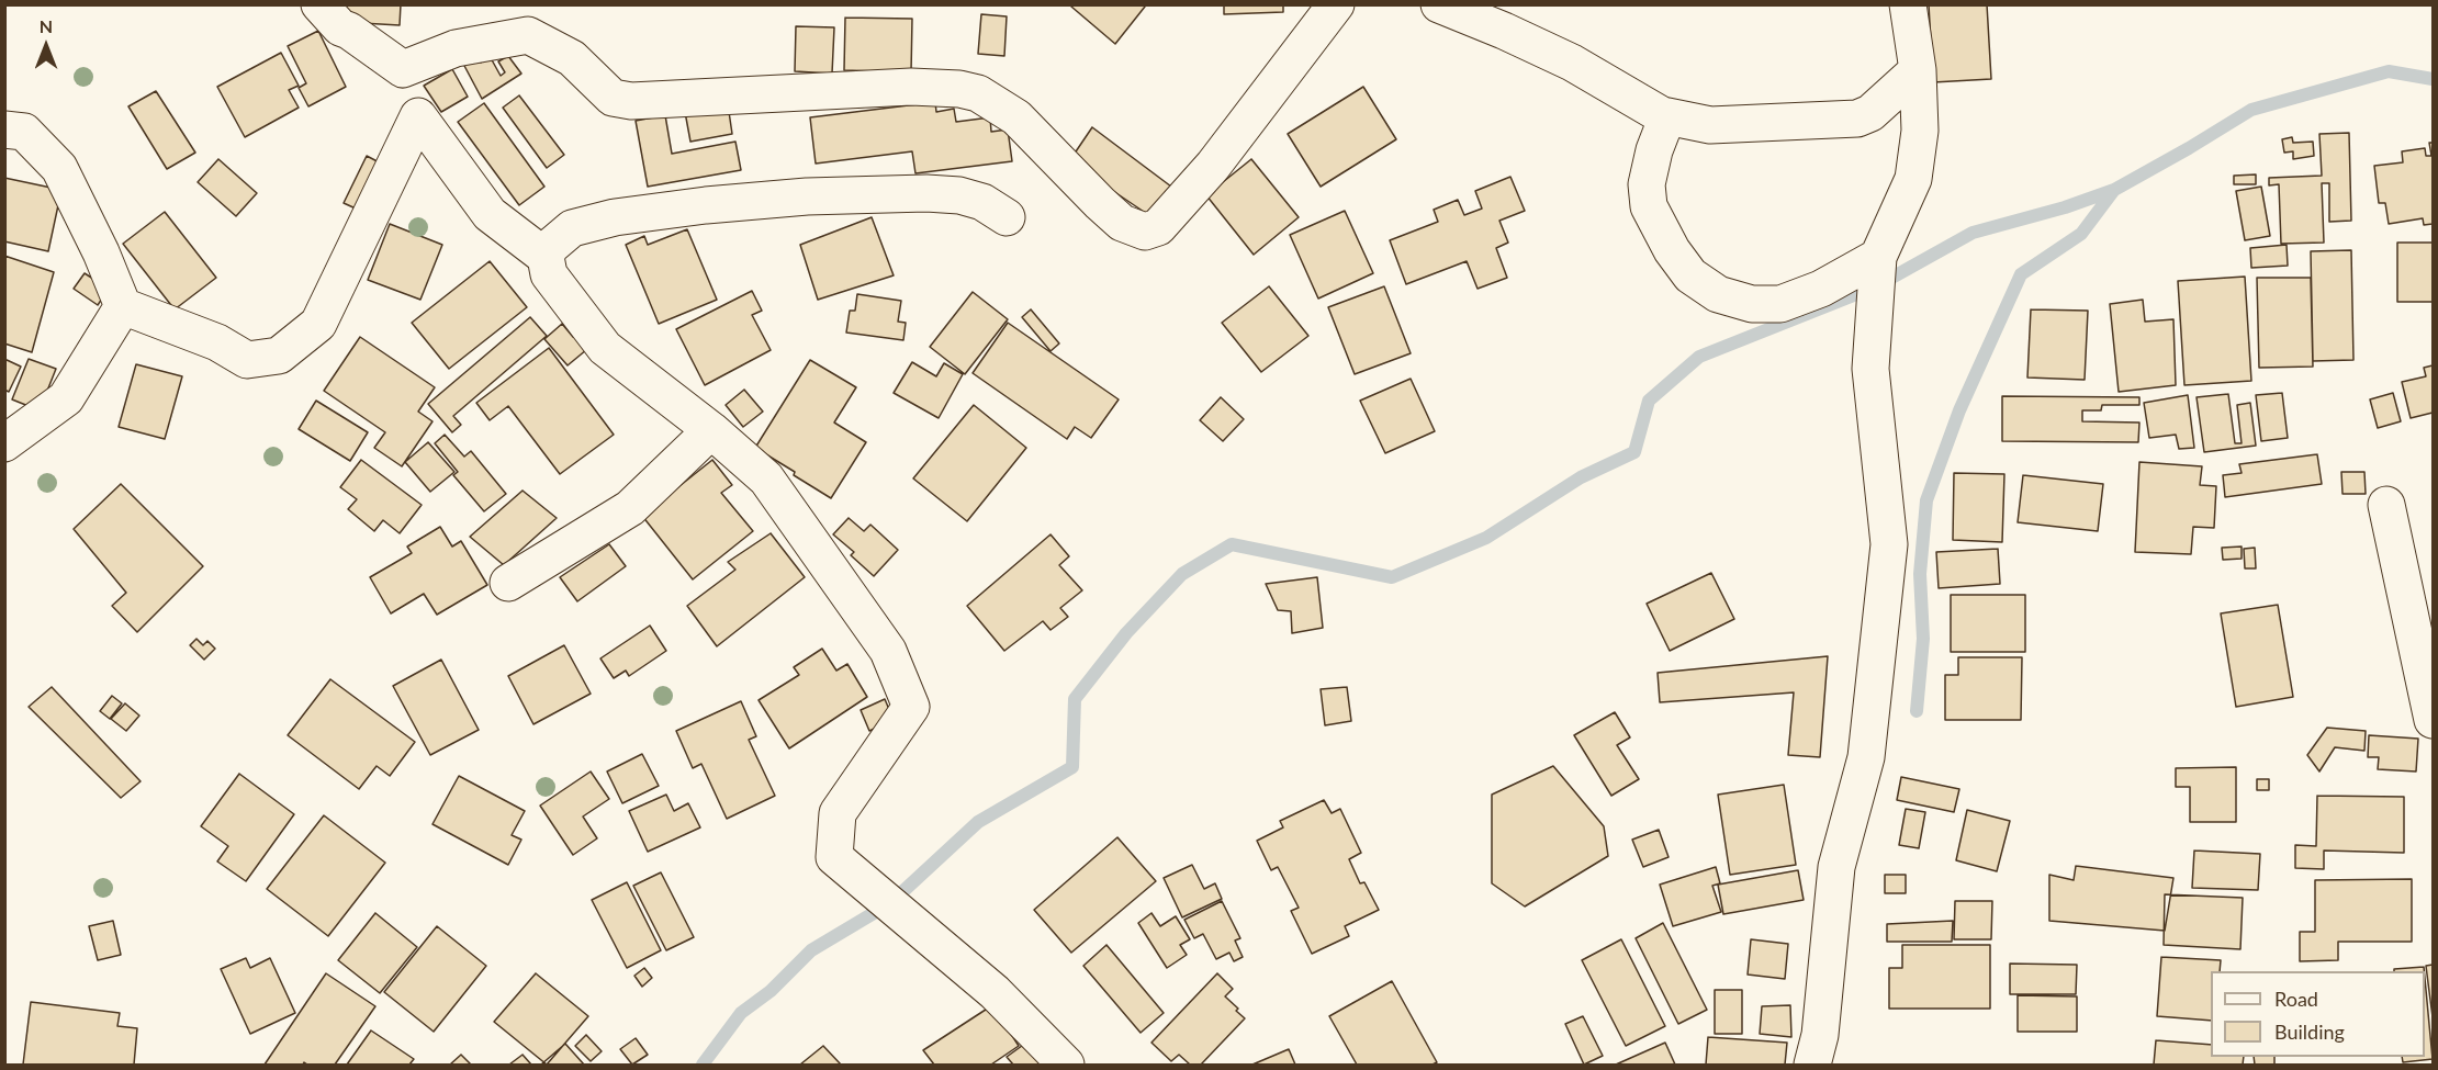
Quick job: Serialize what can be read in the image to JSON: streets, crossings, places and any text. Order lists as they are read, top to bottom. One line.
{"legend":["Road","Building"],"north":"top"}
